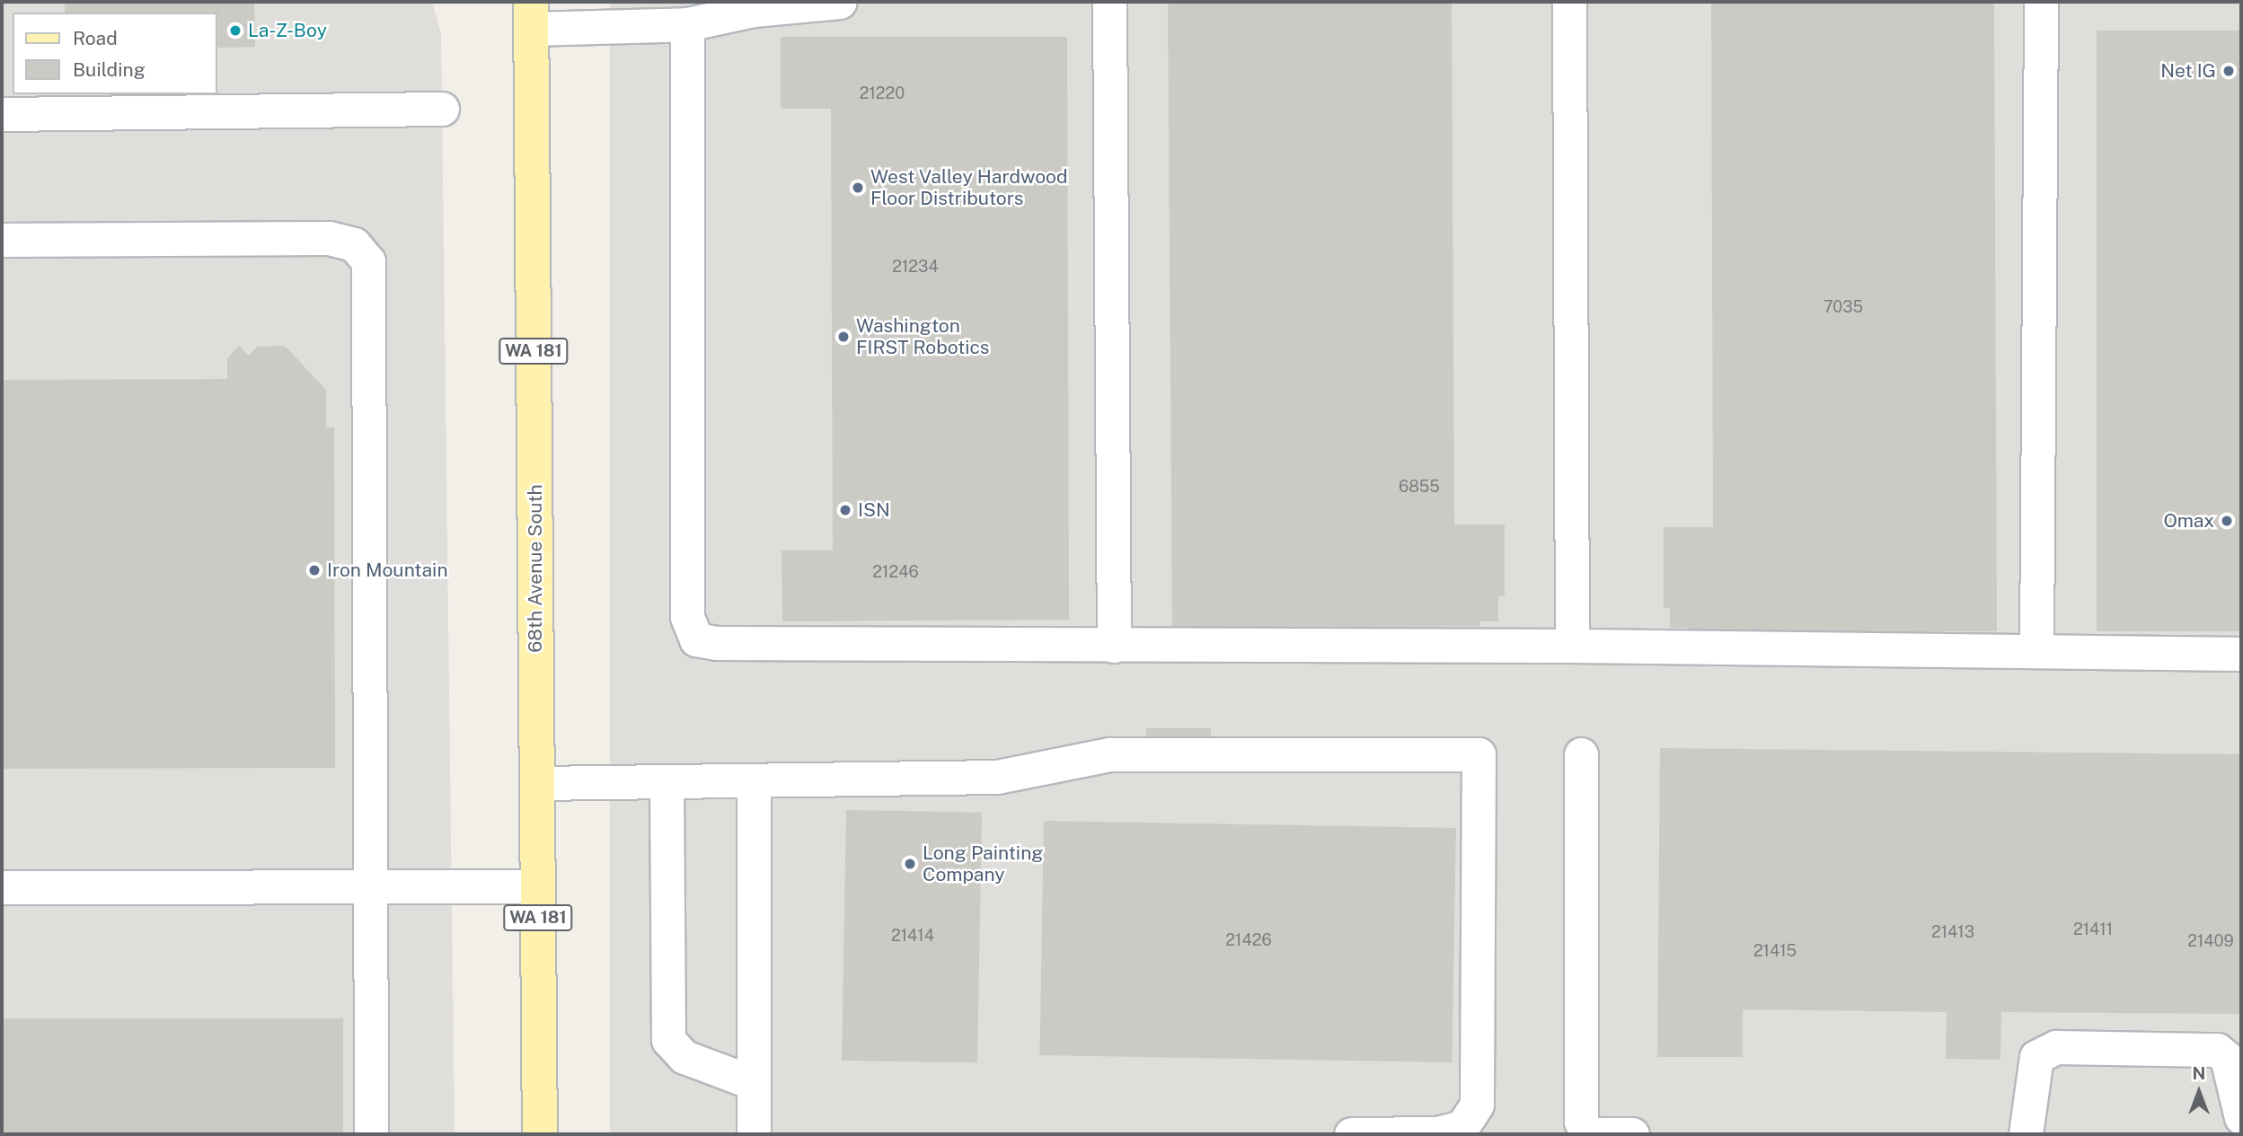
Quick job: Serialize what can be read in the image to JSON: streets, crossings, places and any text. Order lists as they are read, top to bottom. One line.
{"streets":{"main road":["WA 181","68th Avenue South"]},"places":["La-Z-Boy","Net IG","West Valley Hardwood Floor Distributors","Washington FIRST Robotics","ISN","Omax","Iron Mountain","Long Painting Company"],"house_numbers":["21220","21234","7035","6855","21246","21411","21413","21414","21426","21409","21415"],"legend":["Road","Building"],"north":"top"}
